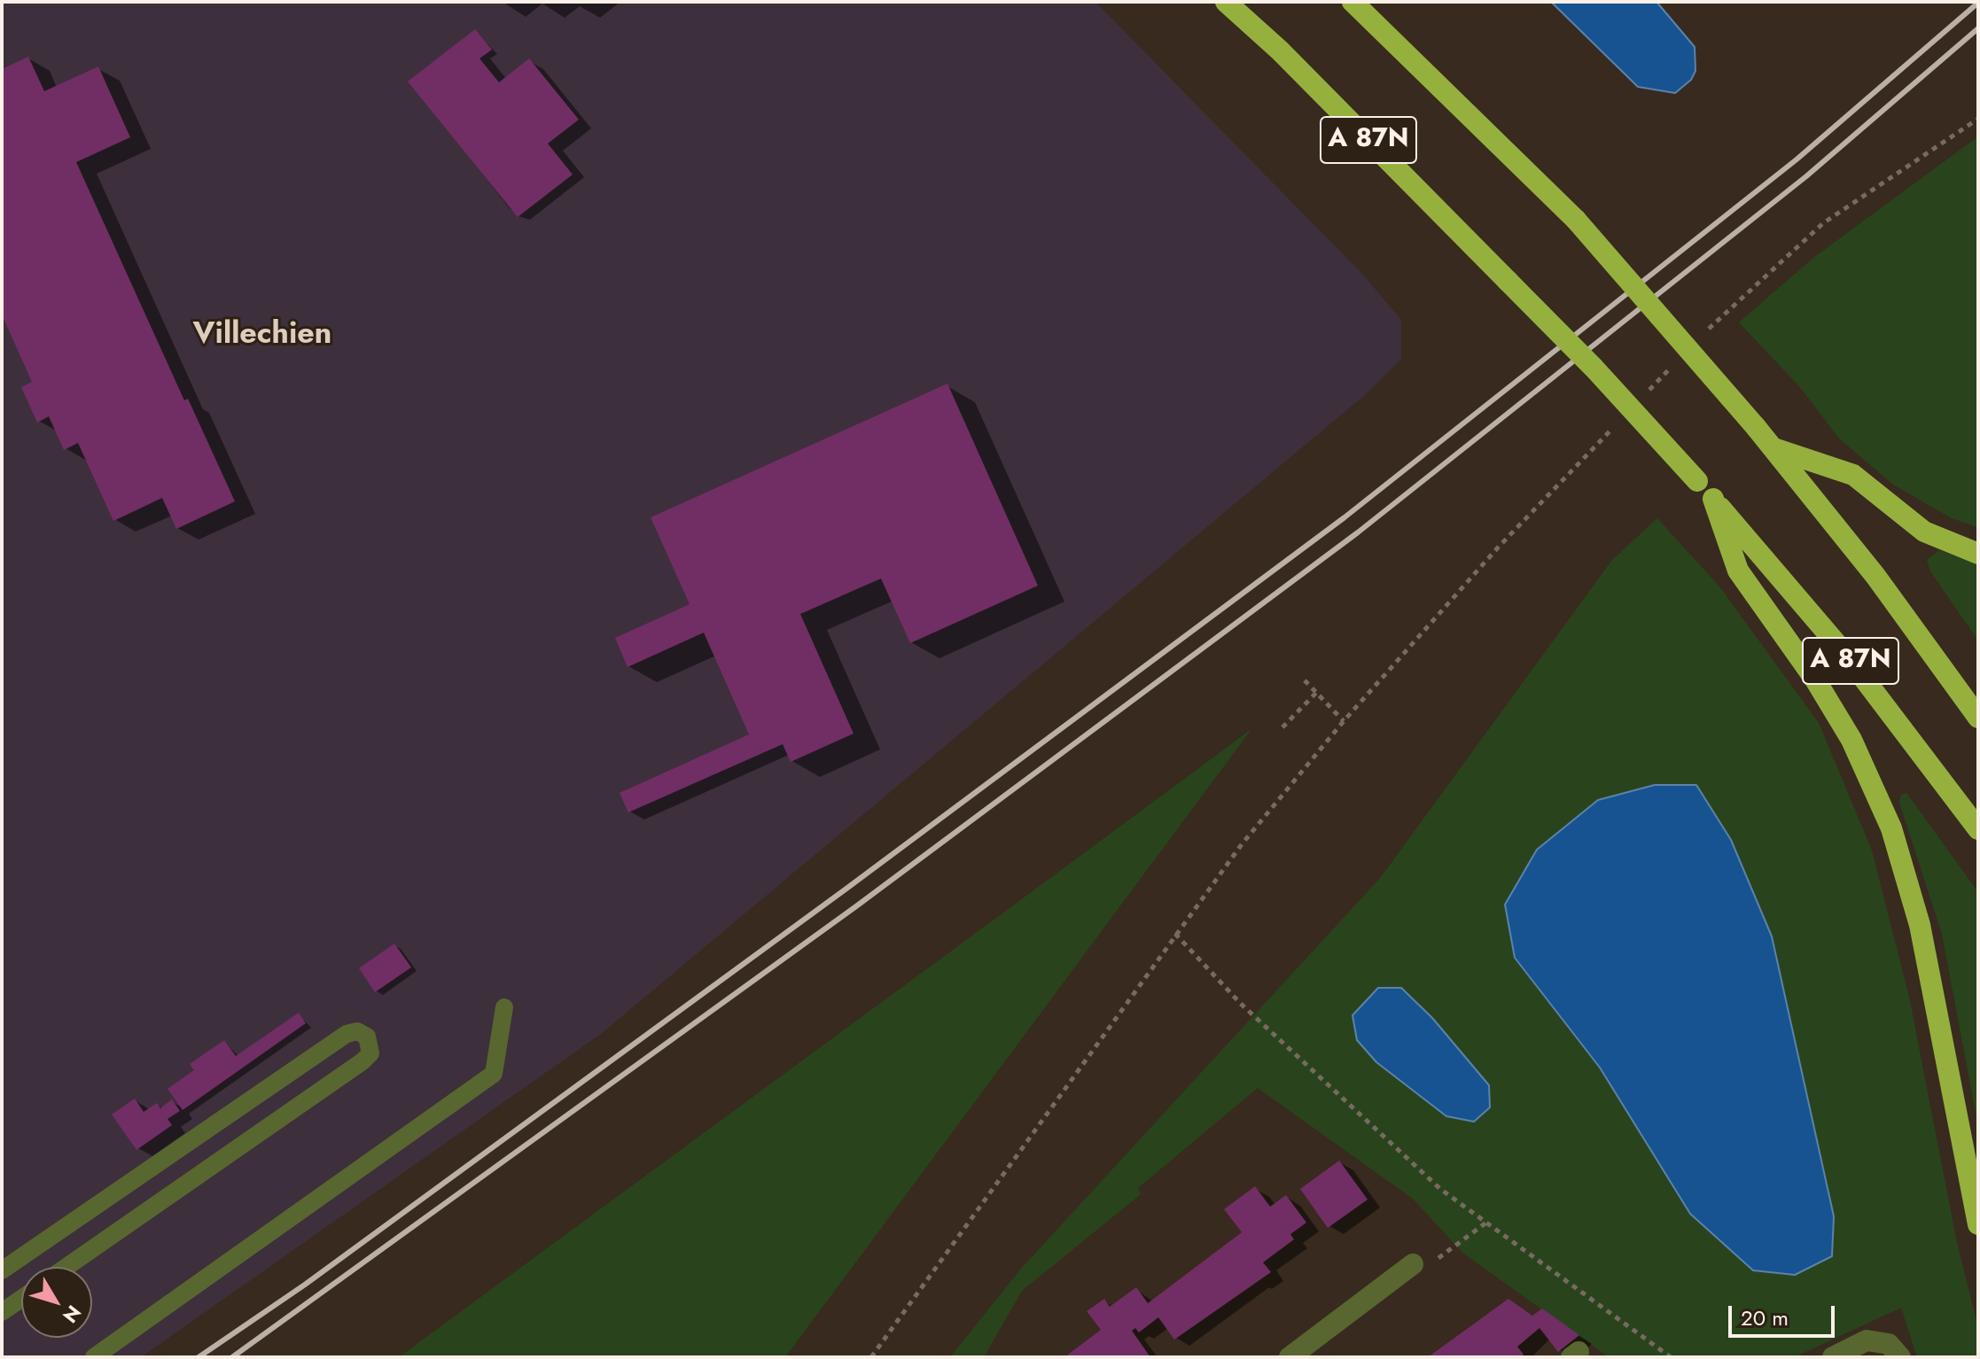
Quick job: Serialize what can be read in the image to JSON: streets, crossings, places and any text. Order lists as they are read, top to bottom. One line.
{"streets":{"highway":["A 87N"]},"districts":["Villechien"],"scale_bar":"20 m","north":"bottom right"}
